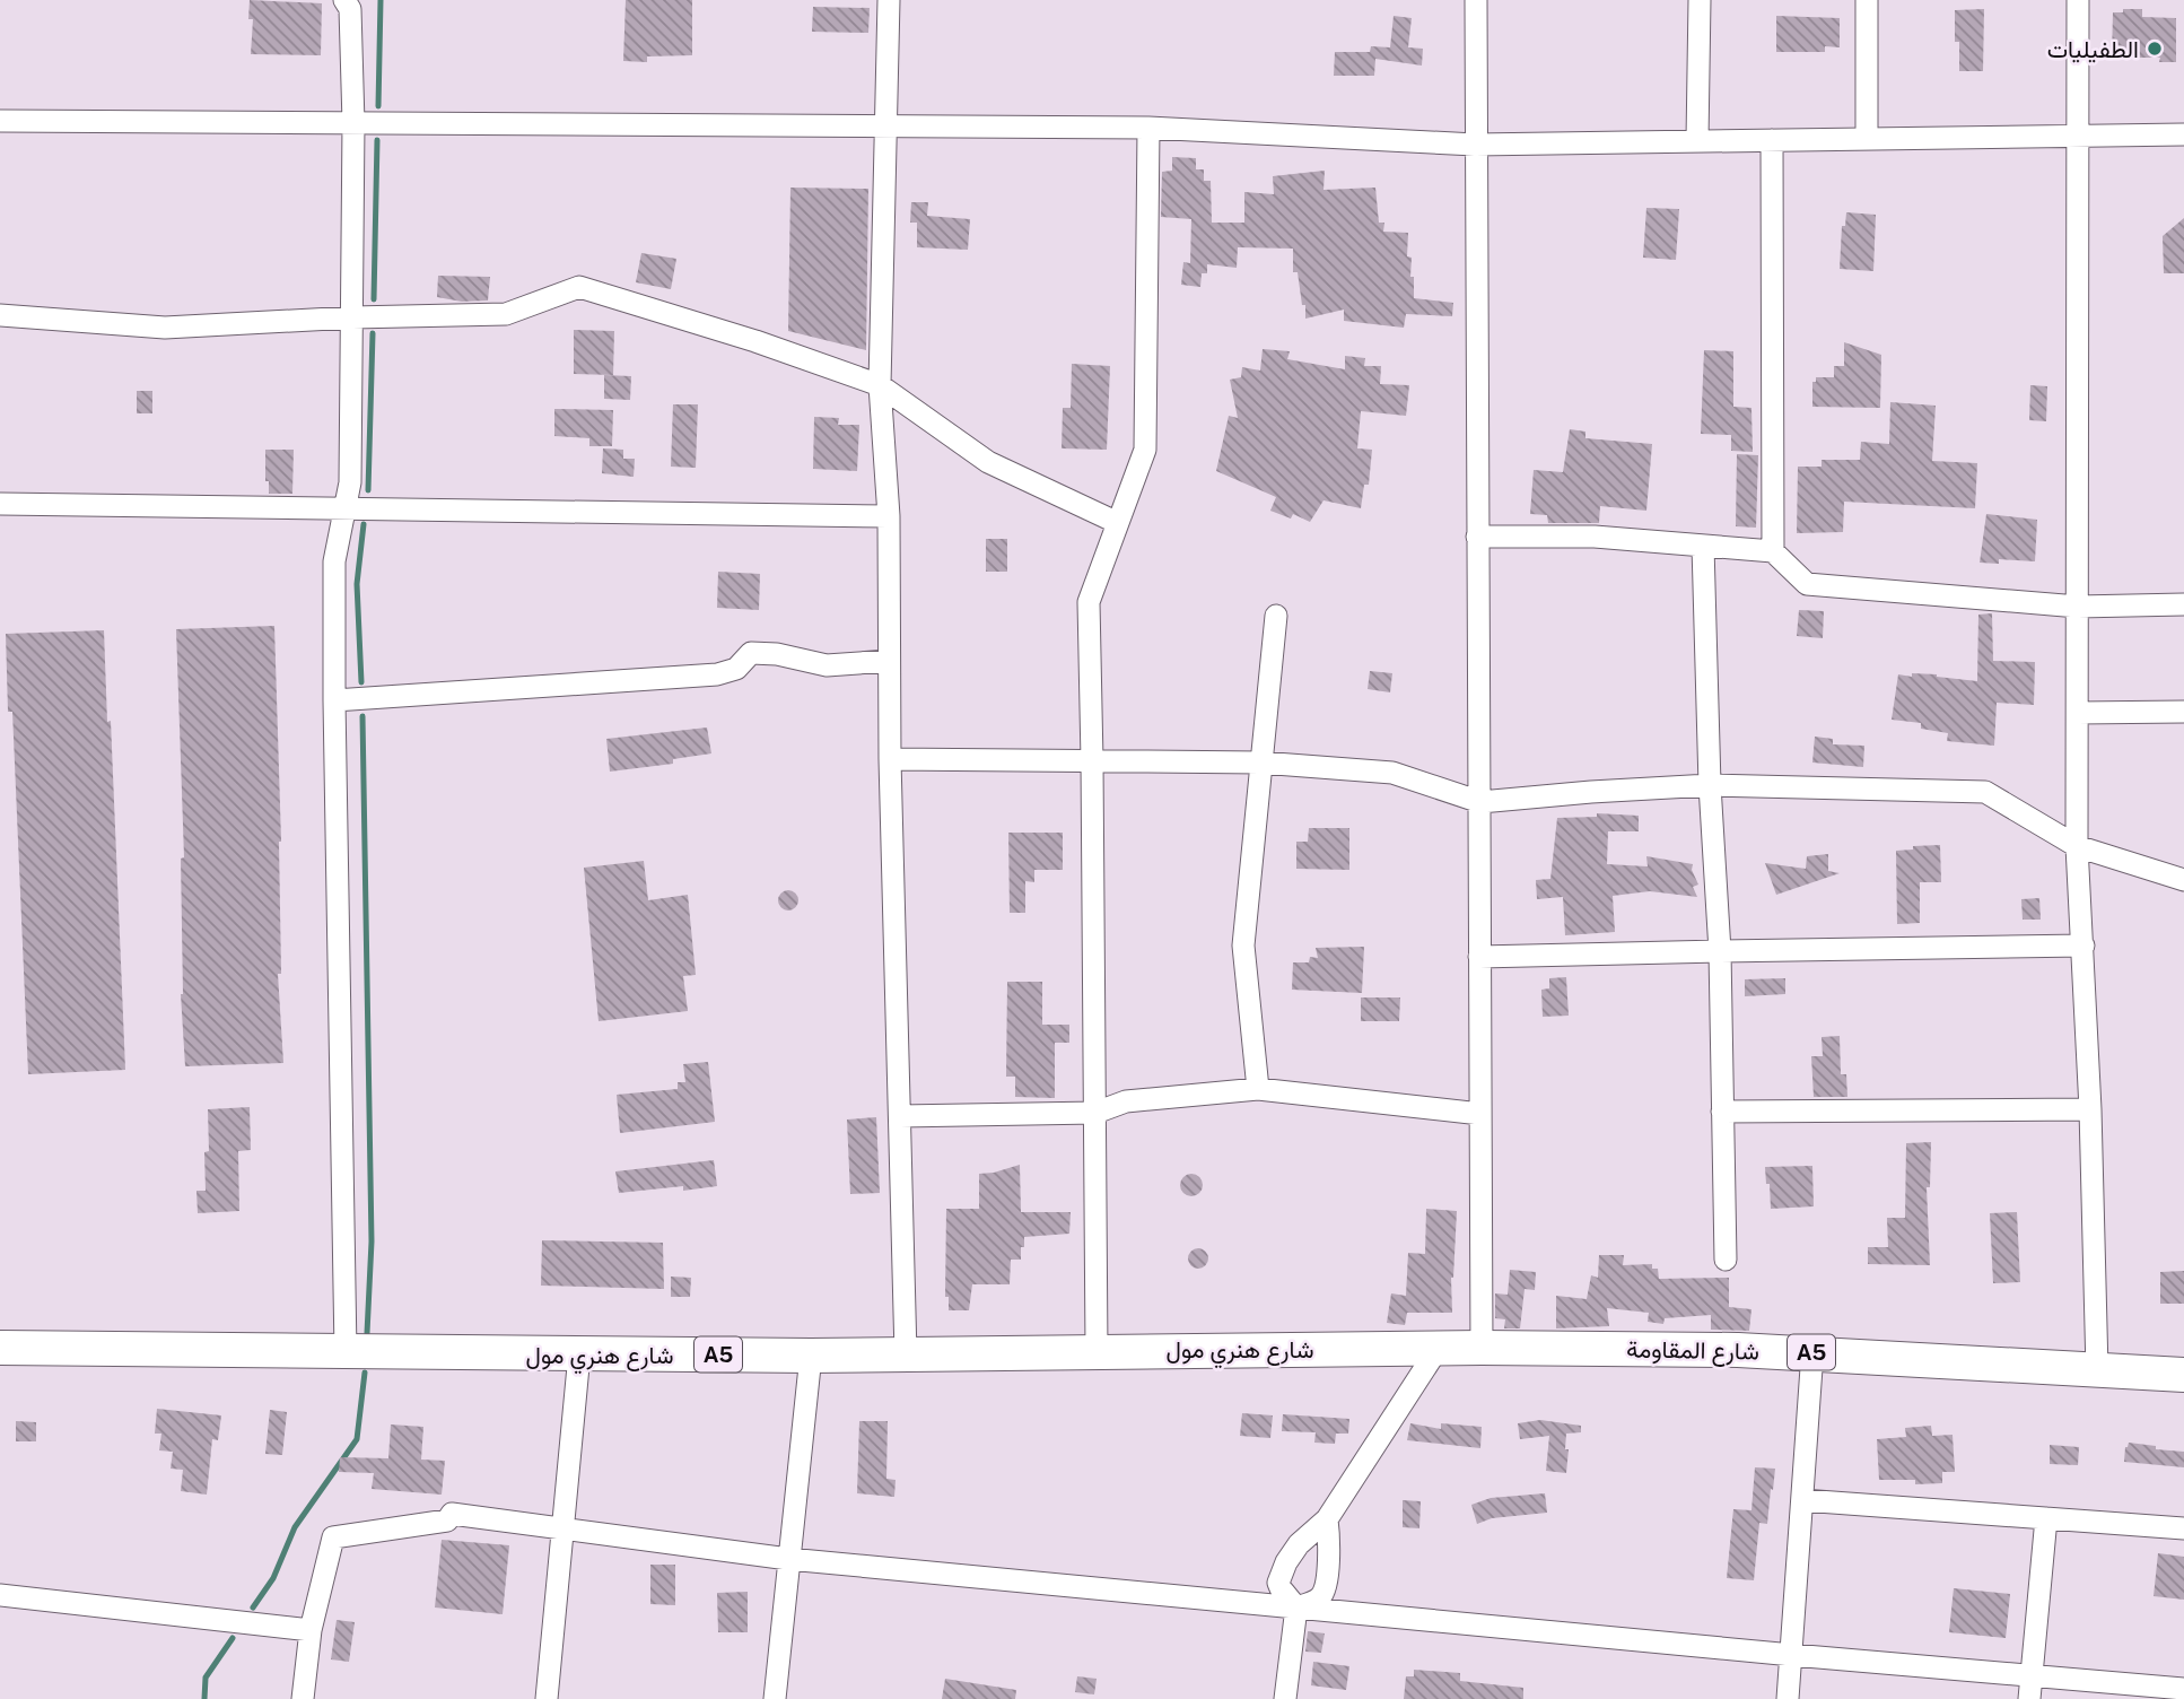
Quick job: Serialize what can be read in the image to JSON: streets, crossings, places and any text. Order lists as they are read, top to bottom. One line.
{"streets":{"highway":["شارع هنري مول","شارع المقاومة","A5"]},"crossings":[["شارع هنري مول","شارع المقاومة"]],"places":["الطفيليات"]}
